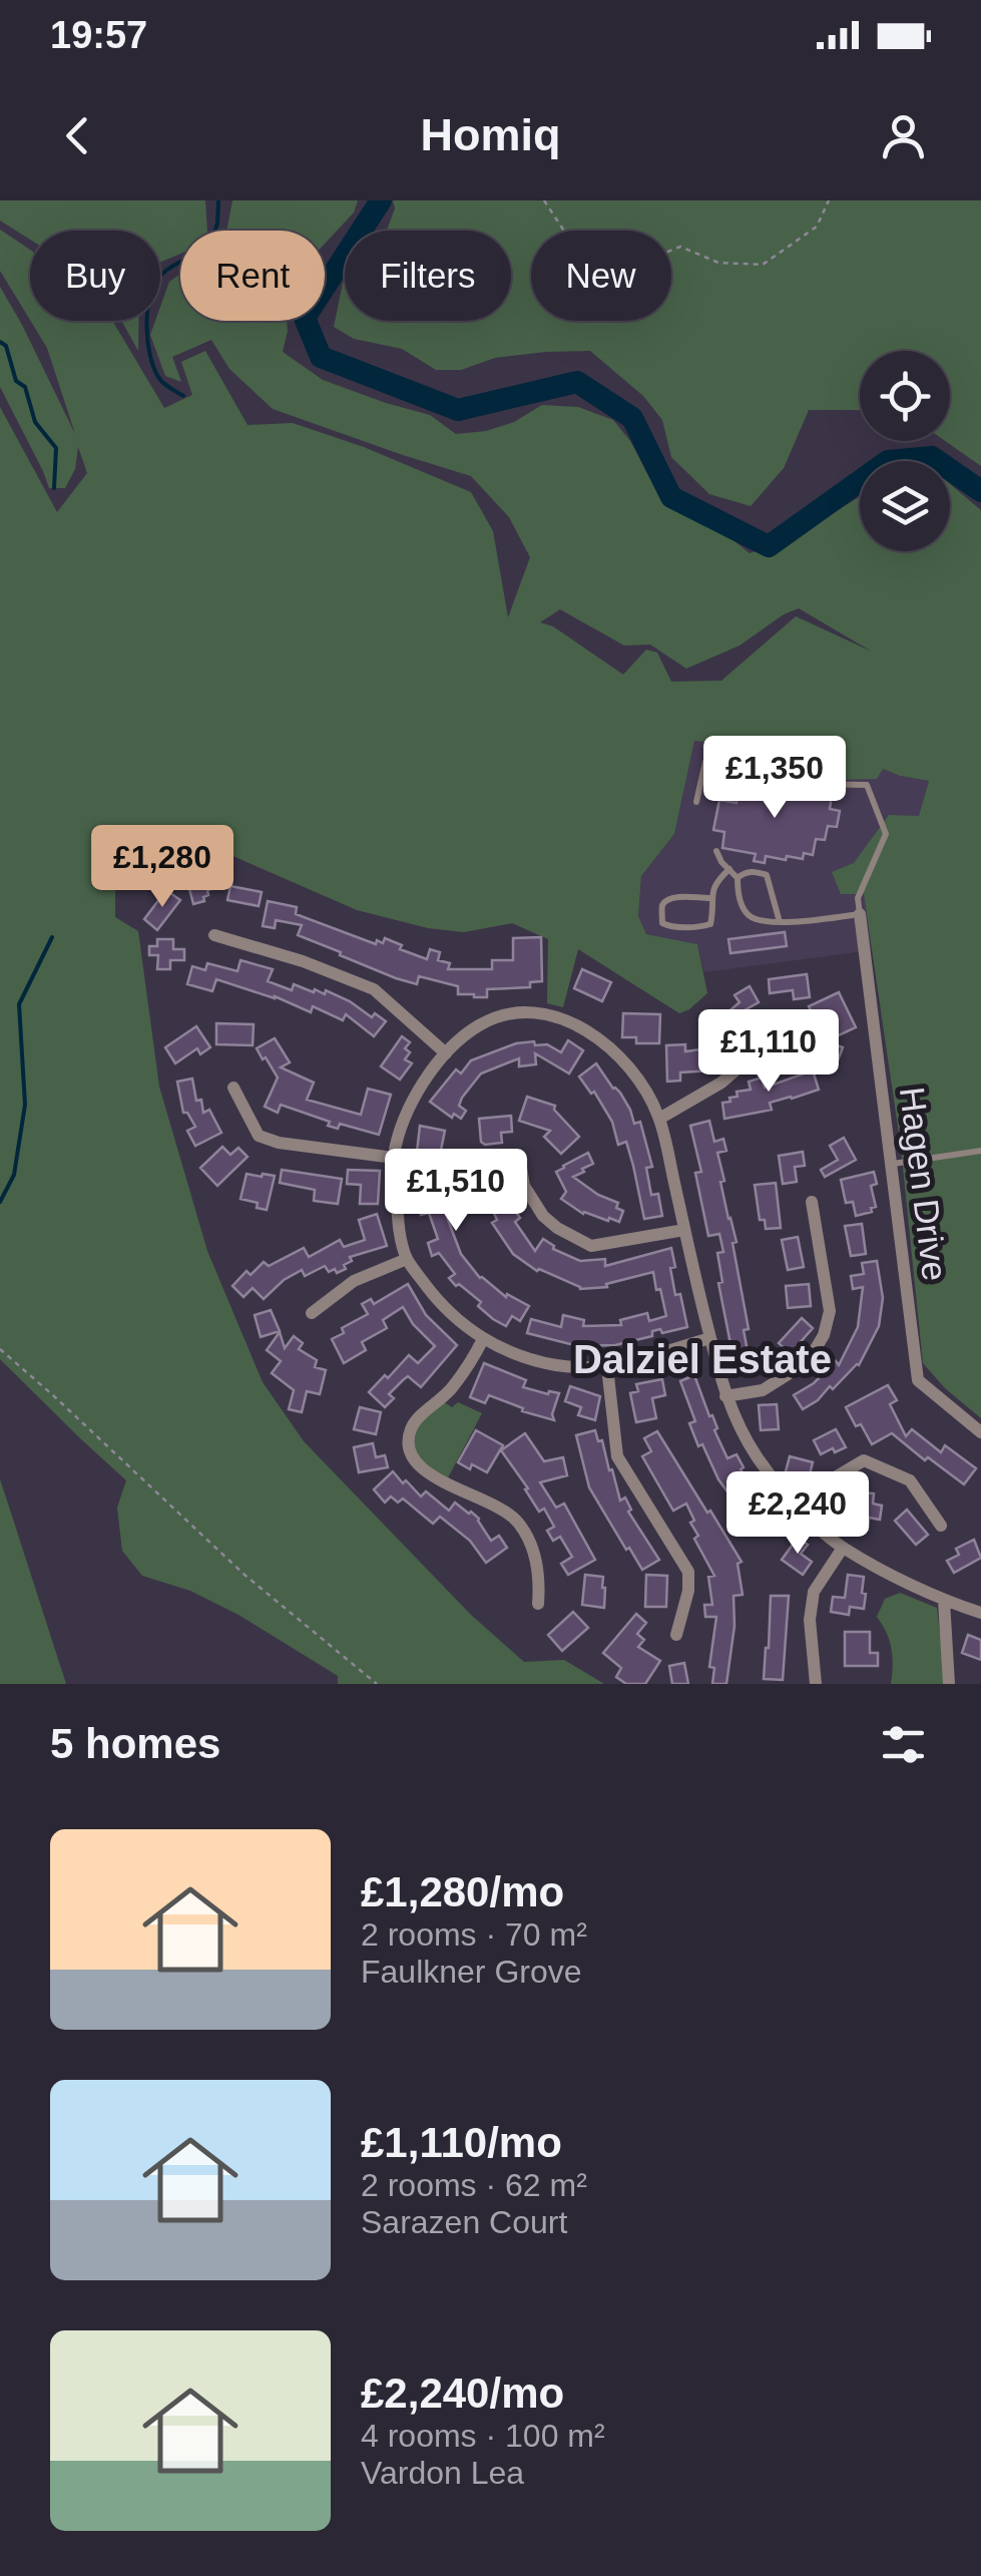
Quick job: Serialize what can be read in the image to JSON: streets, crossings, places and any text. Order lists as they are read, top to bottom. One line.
{"streets":{"street":["Hagen Drive"]},"districts":["Dalziel Estate"],"page":{"status":"19:57","header":"Homiq","chip":["Buy","Rent","Filters","New"],"price":["£1,350","£1,280","£1,110","£1,510","£2,240"],"heading":"5 homes","list":[{"name":"£1,280/mo","note":"2 rooms · 70 m² · Faulkner Grove"},{"name":"£1,110/mo","note":"2 rooms · 62 m² · Sarazen Court"},{"name":"£2,240/mo","note":"4 rooms · 100 m² · Vardon Lea"}]}}
